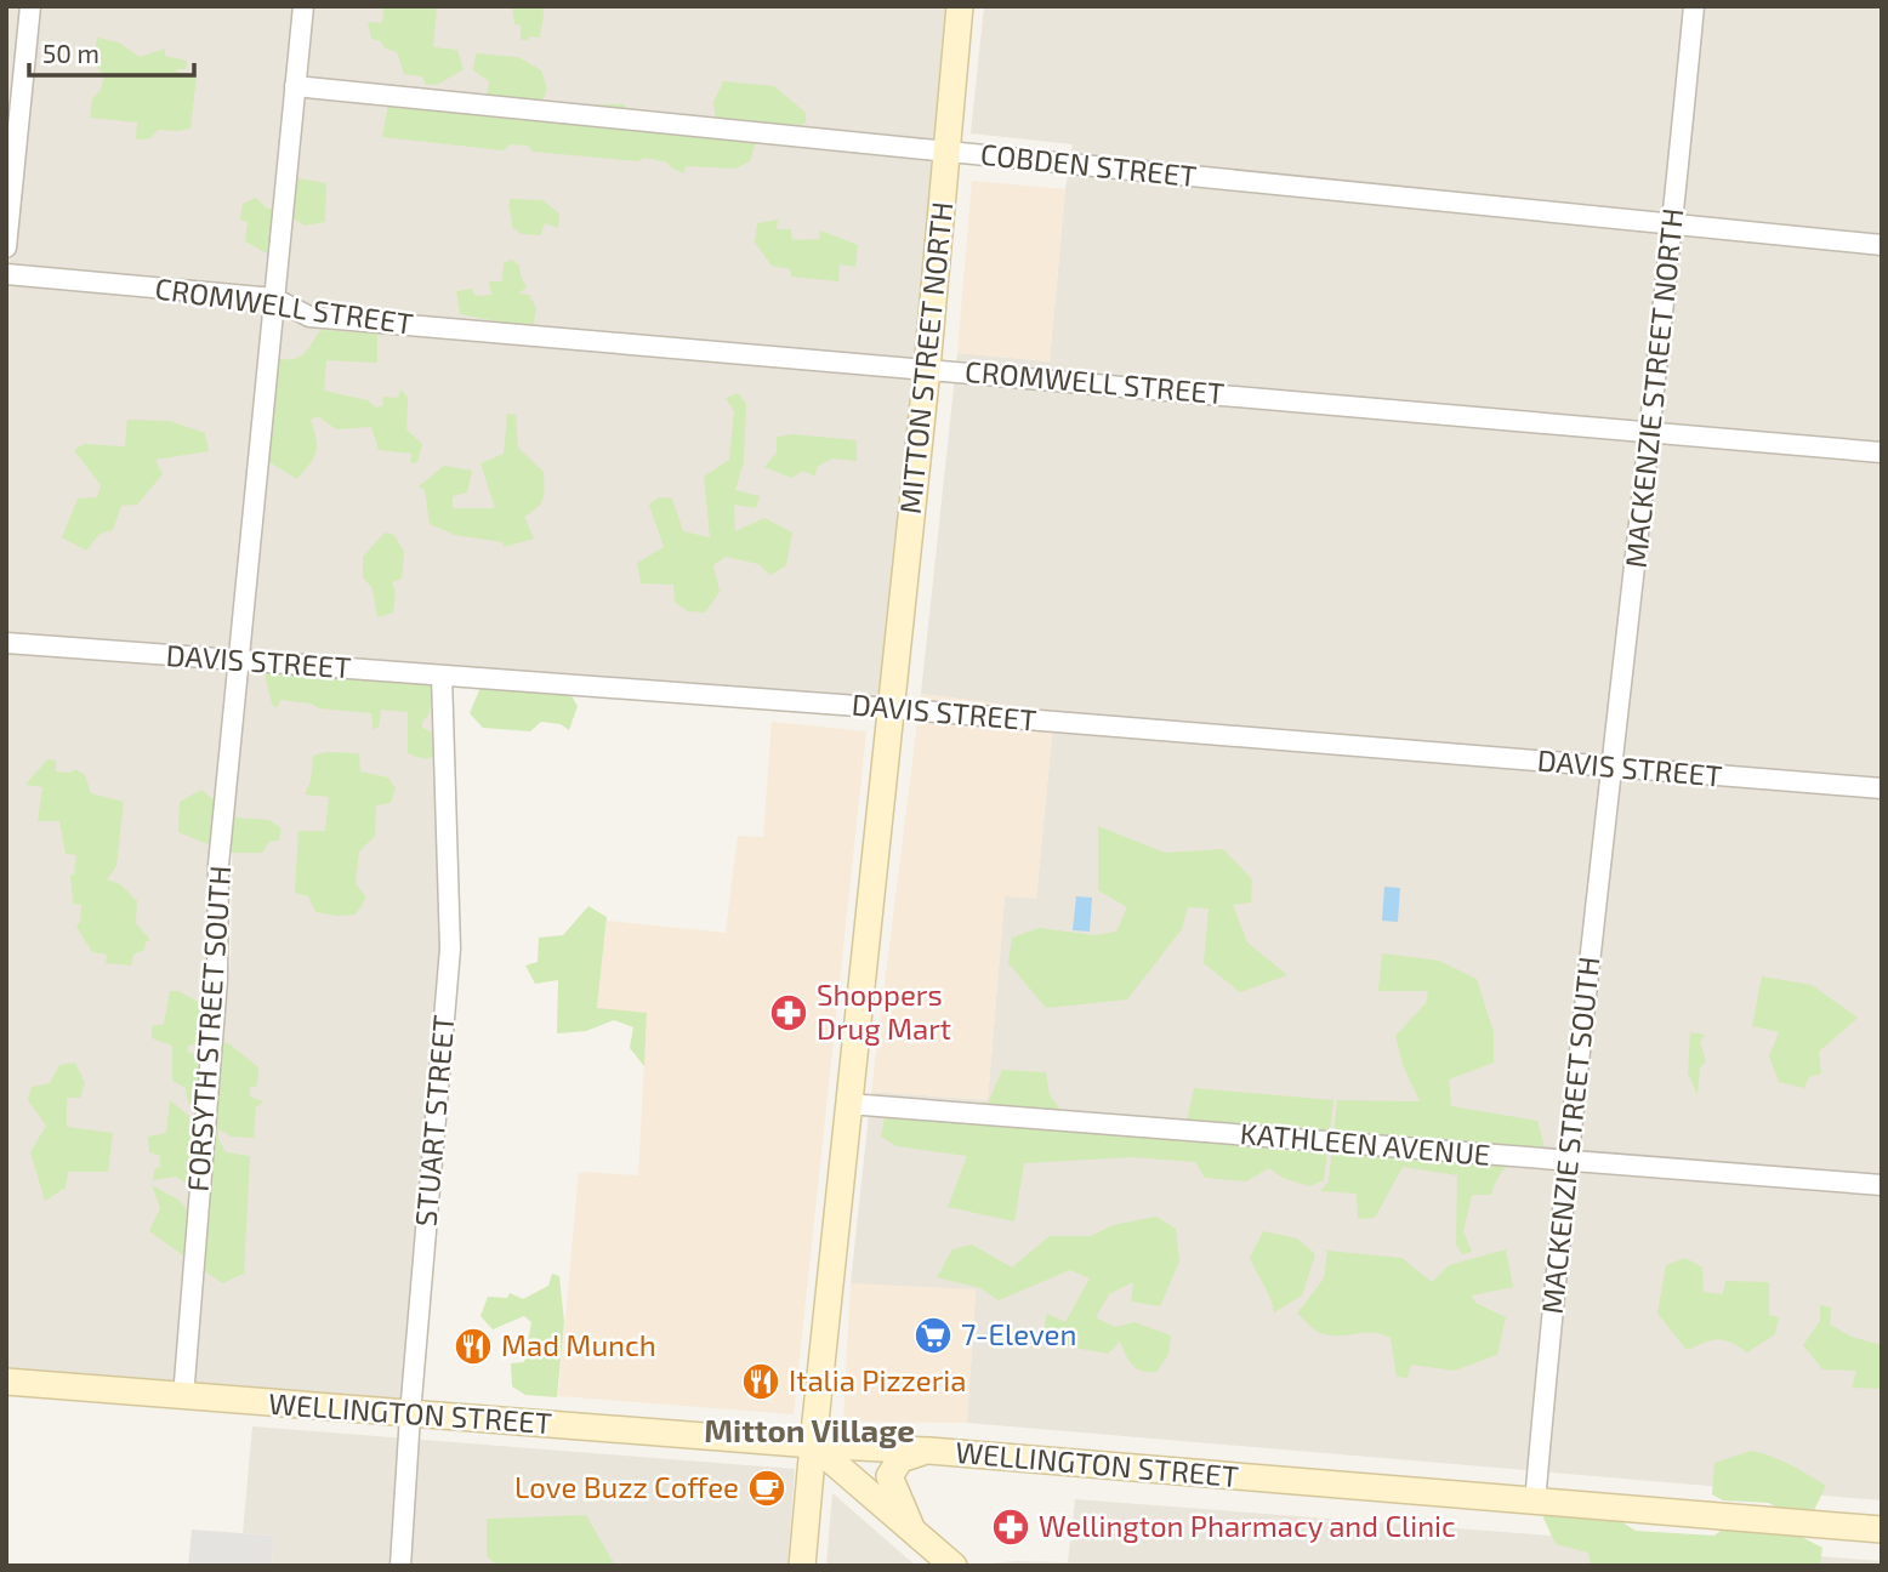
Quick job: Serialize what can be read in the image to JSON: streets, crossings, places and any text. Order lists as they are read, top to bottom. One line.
{"streets":{"main road":["MITTON STREET NORTH","WELLINGTON STREET"],"street":["COBDEN STREET","CROMWELL STREET","MACKENZIE STREET NORTH","DAVIS STREET","FORSYTH STREET SOUTH","STUART STREET","MACKENZIE STREET SOUTH","KATHLEEN AVENUE"]},"crossings":[["COBDEN STREET","MITTON STREET NORTH"],["COBDEN STREET","MACKENZIE STREET NORTH"],["COBDEN STREET","FORSYTH STREET SOUTH"],["CROMWELL STREET","MITTON STREET NORTH"],["CROMWELL STREET","MACKENZIE STREET NORTH"],["CROMWELL STREET","FORSYTH STREET SOUTH"],["MITTON STREET NORTH","DAVIS STREET"],["MITTON STREET NORTH","KATHLEEN AVENUE"],["MITTON STREET NORTH","WELLINGTON STREET"],["MACKENZIE STREET NORTH","DAVIS STREET"],["MACKENZIE STREET NORTH","MACKENZIE STREET SOUTH"],["DAVIS STREET","FORSYTH STREET SOUTH"],["DAVIS STREET","STUART STREET"],["DAVIS STREET","MACKENZIE STREET SOUTH"],["FORSYTH STREET SOUTH","WELLINGTON STREET"],["STUART STREET","WELLINGTON STREET"],["MACKENZIE STREET SOUTH","KATHLEEN AVENUE"],["MACKENZIE STREET SOUTH","WELLINGTON STREET"]],"districts":["Mitton Village"],"places":{"pharmacy":["Shoppers Drug Mart","Wellington Pharmacy and Clinic"],"supermarket":["7-Eleven"],"restaurant":["Mad Munch","Italia Pizzeria"],"cafe":["Love Buzz Coffee"]},"scale_bar":"50 m"}
